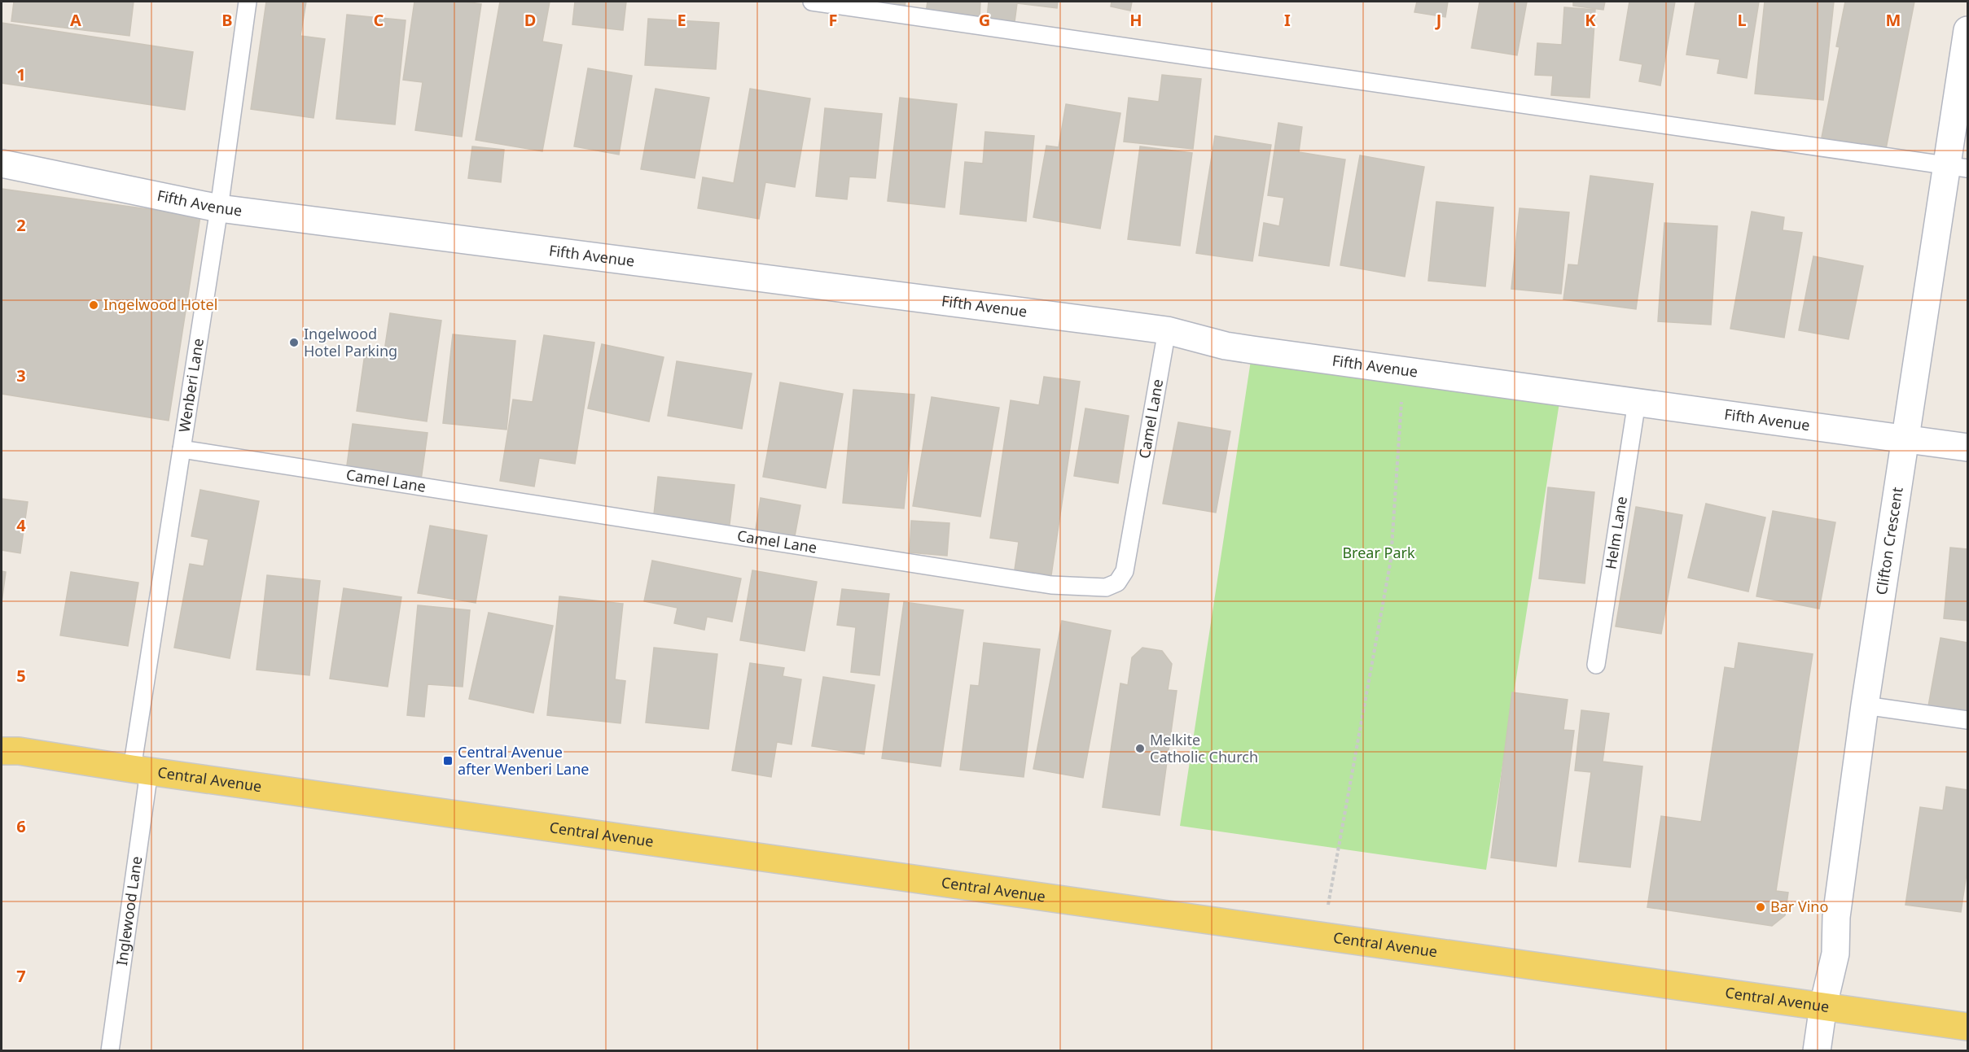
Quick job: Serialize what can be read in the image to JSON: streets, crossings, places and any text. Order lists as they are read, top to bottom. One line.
{"streets":{"main road":["Central Avenue"],"street":["Fifth Avenue","Clifton Crescent"],"lane":["Wenberi Lane","Camel Lane","Helm Lane","Inglewood Lane"]},"crossings":[["Fifth Avenue","Wenberi Lane"],["Fifth Avenue","Camel Lane"],["Fifth Avenue","Helm Lane"],["Fifth Avenue","Clifton Crescent"],["Wenberi Lane","Camel Lane"],["Wenberi Lane","Central Avenue"],["Wenberi Lane","Inglewood Lane"],["Clifton Crescent","Central Avenue"],["Central Avenue","Inglewood Lane"]],"parks":["Brear Park"],"places":{"other":["Ingelwood Hotel","Ingelwood Hotel Parking","Melkite Catholic Church","Bar Vino"],"transit":["Central Avenue after Wenberi Lane"]},"grid":{"columns":["A","B","C","D","E","F","G","H","I","J","K","L","M"],"rows":["1","2","3","4","5","6","7"]}}
